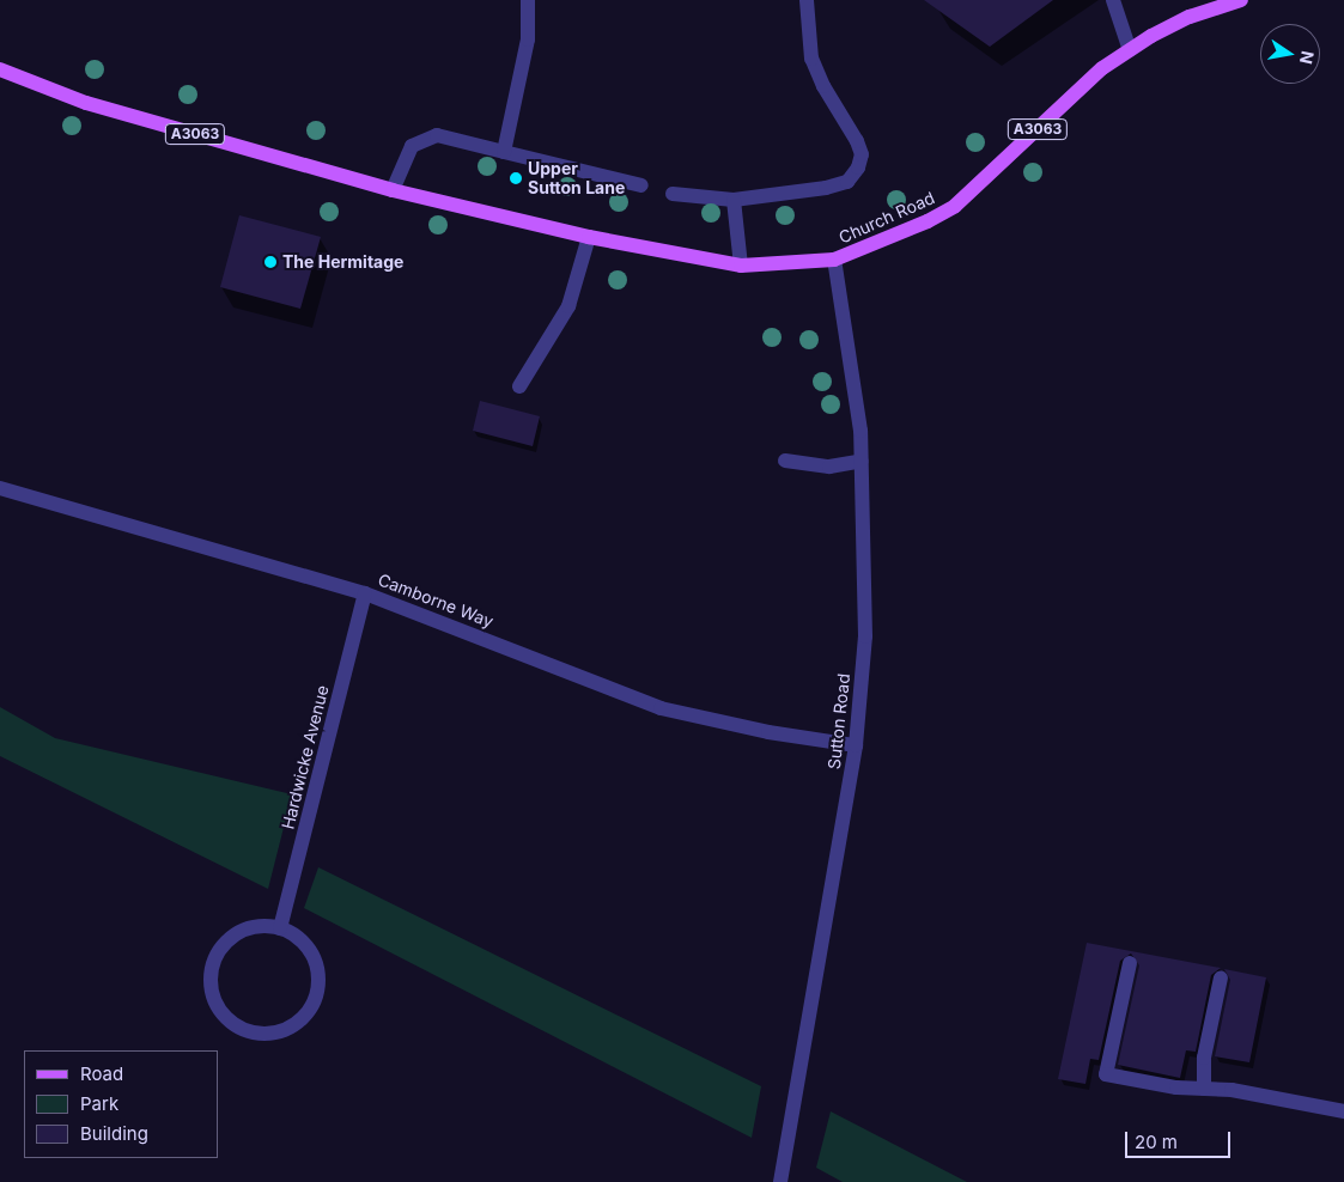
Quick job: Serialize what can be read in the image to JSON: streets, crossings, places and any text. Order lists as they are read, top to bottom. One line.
{"streets":{"main road":["A3063","Church Road"],"street":["Camborne Way","Sutton Road","Hardwicke Avenue"]},"crossings":[["A3063","Church Road"],["A3063","Sutton Road"],["Church Road","Sutton Road"],["Camborne Way","Sutton Road"],["Camborne Way","Hardwicke Avenue"]],"places":["Upper Sutton Lane","The Hermitage"],"legend":["Road","Park","Building"],"scale_bar":"20 m","north":"right"}
